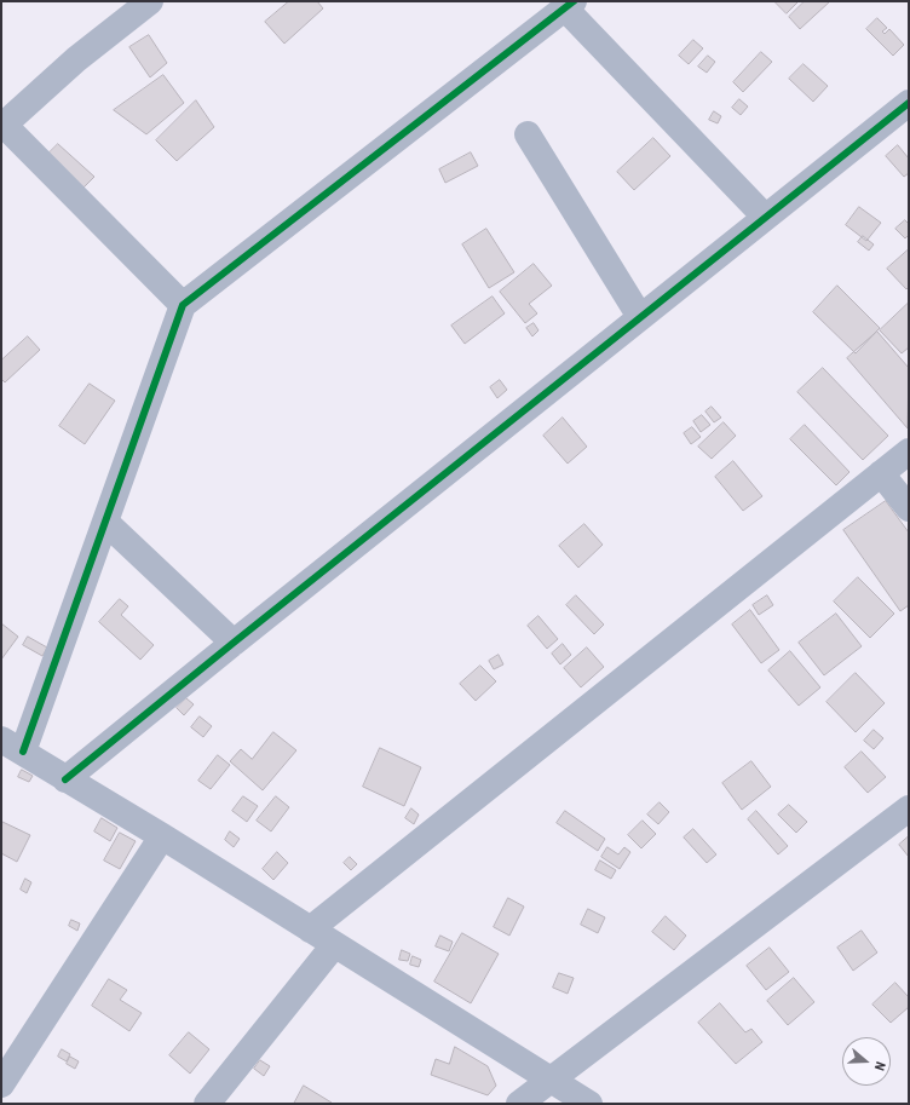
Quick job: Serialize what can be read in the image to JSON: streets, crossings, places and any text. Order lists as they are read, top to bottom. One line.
{"north":"right"}
